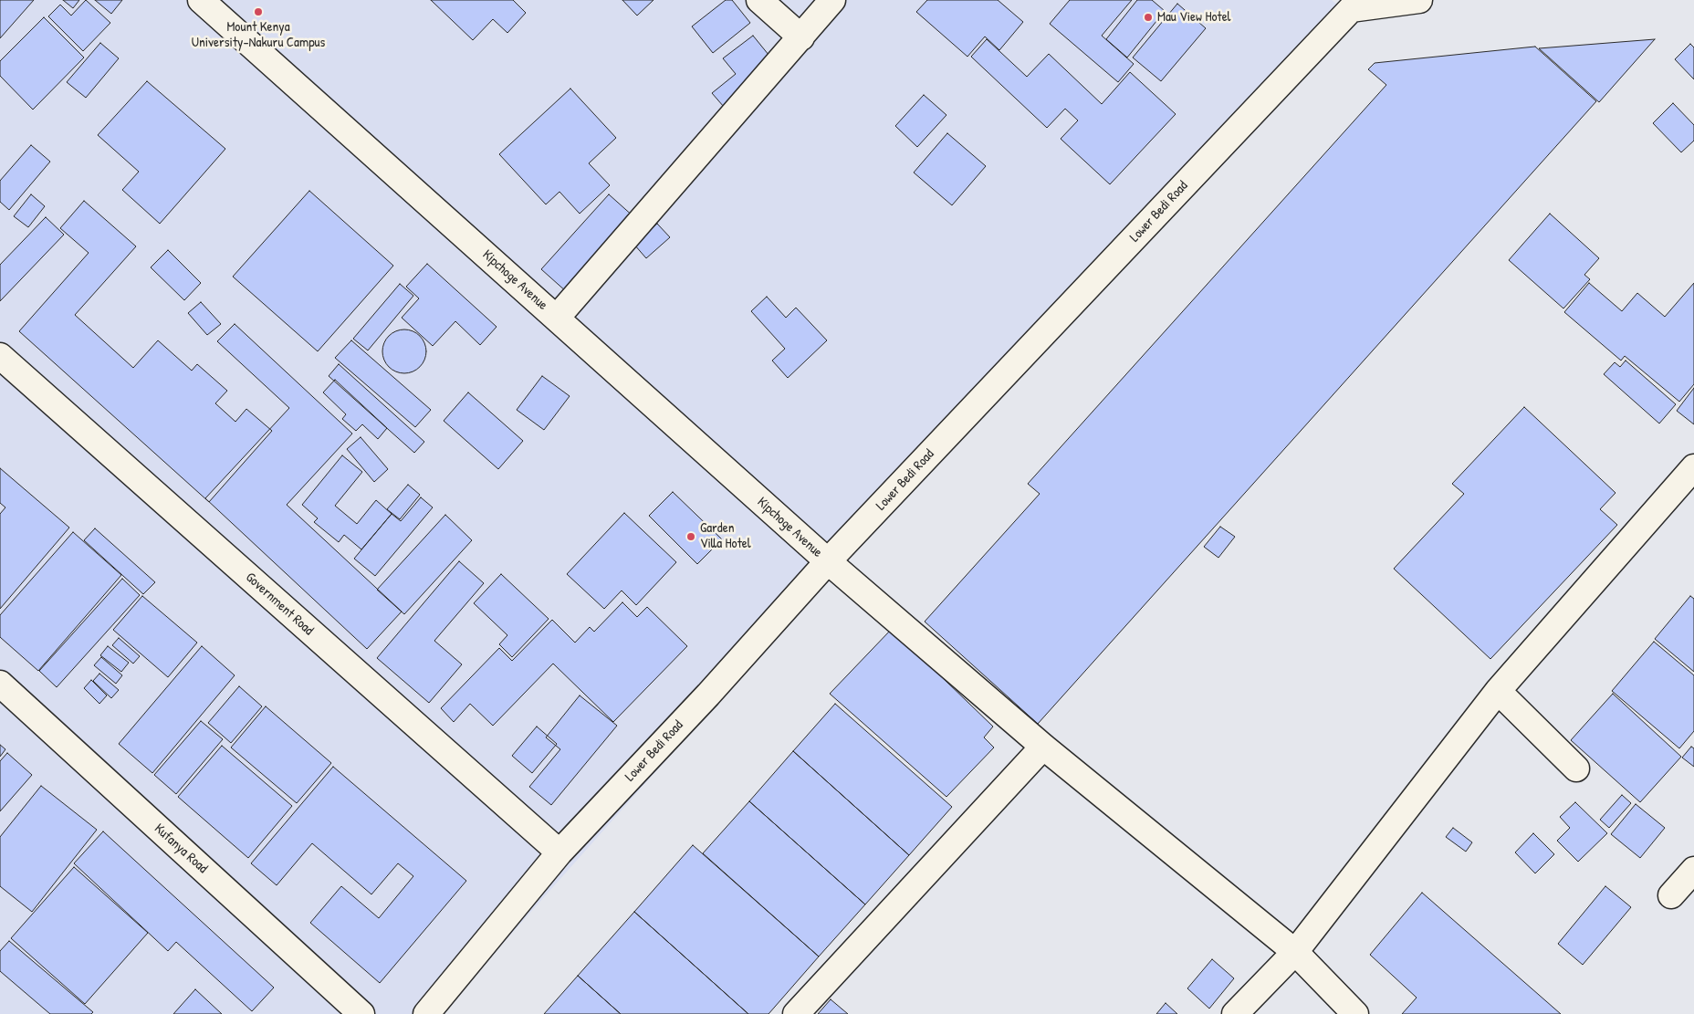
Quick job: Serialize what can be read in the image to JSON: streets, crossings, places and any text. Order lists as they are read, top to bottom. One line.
{"streets":{"street":["Lower Bedi Road","Kipchoge Avenue","Government Road","Kufanya Road"]},"crossings":[["Lower Bedi Road","Kipchoge Avenue"],["Lower Bedi Road","Government Road"]],"places":["Mount Kenya University-Nakuru Campus","Mau View Hotel","Garden Villa Hotel"]}
